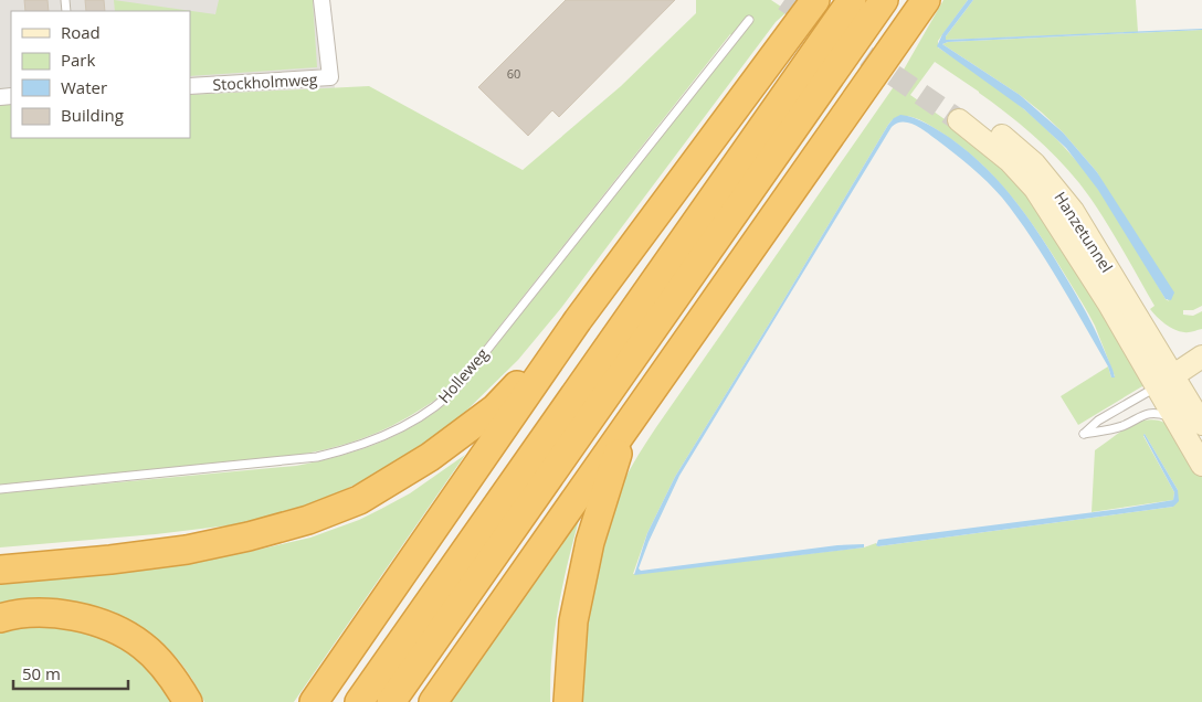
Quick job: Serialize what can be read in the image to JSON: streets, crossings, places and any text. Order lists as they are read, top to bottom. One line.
{"streets":{"main road":["Hanzetunnel"],"street":["Stockholmweg"],"lane":["Holleweg"]},"house_numbers":["60"],"legend":["Road","Park","Water","Building"],"scale_bar":"50 m"}
